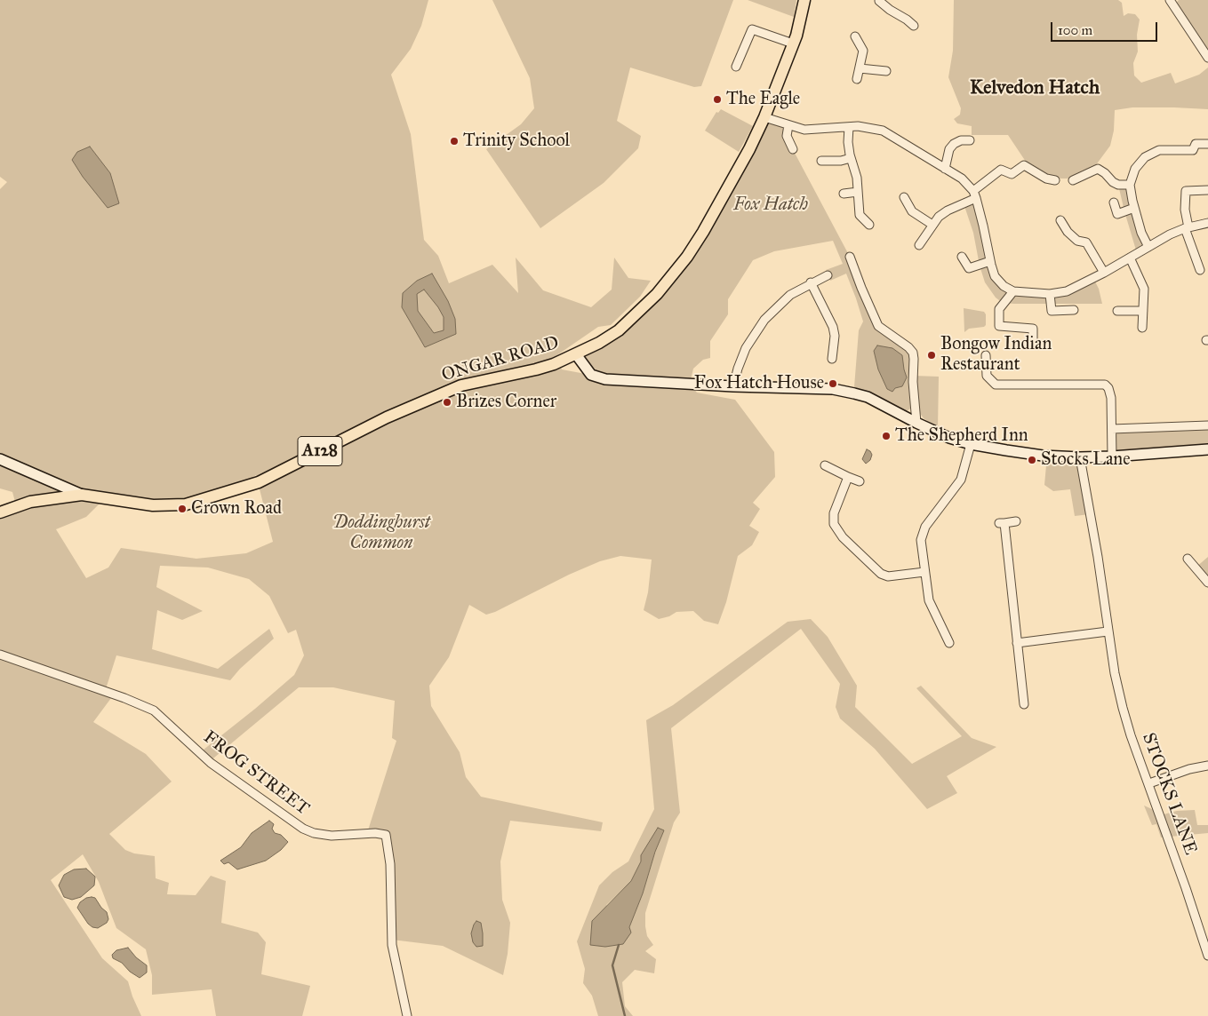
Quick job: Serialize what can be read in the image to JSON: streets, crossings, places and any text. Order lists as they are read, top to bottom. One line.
{"streets":{"main road":["ONGAR ROAD","A128"],"street":["FROG STREET","STOCKS LANE"]},"districts":["Kelvedon Hatch"],"parks":["Fox Hatch","Doddinghurst Common"],"places":["The Eagle","Trinity School","Bongow Indian Restaurant","Fox Hatch House","Brizes Corner","The Shepherd Inn","Stocks Lane","Crown Road"],"scale_bar":"100 m"}
